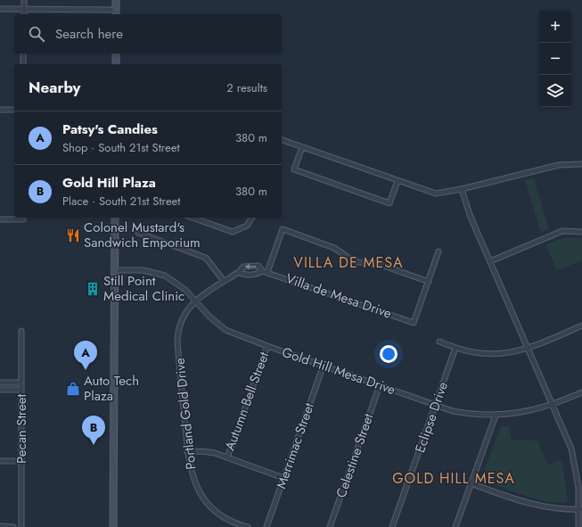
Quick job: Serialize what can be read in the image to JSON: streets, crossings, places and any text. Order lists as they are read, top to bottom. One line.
{"streets":{"street":["Villa de Mesa Drive","Gold Hill Mesa Drive","Autumn Bell Street","Portland Gold Drive","Eclipse Drive","Pecan Street","Merrimac Street","Celestine Street"]},"crossings":[["Villa de Mesa Drive","Gold Hill Mesa Drive"],["Villa de Mesa Drive","Portland Gold Drive"],["Gold Hill Mesa Drive","Autumn Bell Street"],["Gold Hill Mesa Drive","Portland Gold Drive"],["Gold Hill Mesa Drive","Eclipse Drive"],["Gold Hill Mesa Drive","Merrimac Street"],["Gold Hill Mesa Drive","Celestine Street"]],"districts":["VILLA DE MESA","GOLD HILL MESA"],"places":{"restaurant":["Colonel Mustard's Sandwich Emporium"],"building":["Still Point Medical Clinic"],"shop":["Auto Tech Plaza"]},"page":{"map_buttons":["+","−"],"search":"Search here","heading":["Nearby","2 results"],"list":[{"mark":"A","name":"Patsy's Candies","note":"Shop · South 21st Street","value":"380 m"},{"mark":"B","name":"Gold Hill Plaza","note":"Place · South 21st Street","value":"380 m"}],"pins":["A","B"]}}
